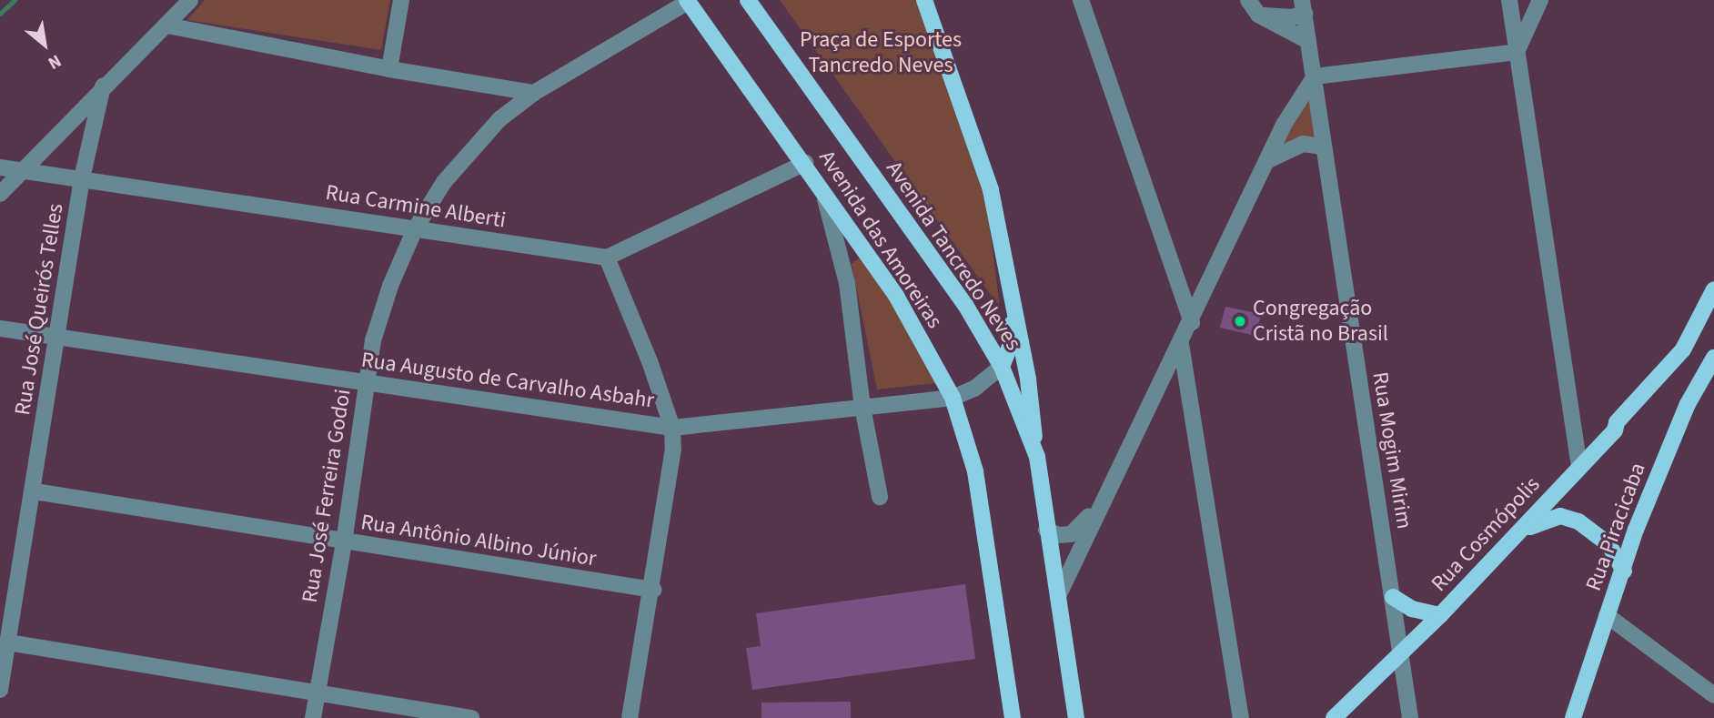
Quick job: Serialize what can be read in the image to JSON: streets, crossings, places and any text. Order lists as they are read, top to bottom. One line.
{"streets":{"main road":["Avenida das Amoreiras","Avenida Tancredo Neves","Rua Piracicaba","Rua Cosmópolis"],"street":["Rua Carmine Alberti","Rua José Queirós Telles","Rua Augusto de Carvalho Asbahr","Rua Mogim Mirim","Rua José Ferreira Godoi","Rua Antônio Albino Júnior"]},"crossings":[["Rua Carmine Alberti","Rua José Queirós Telles"],["Rua Carmine Alberti","Rua José Ferreira Godoi"],["Avenida das Amoreiras","Rua Augusto de Carvalho Asbahr"],["Avenida das Amoreiras","Rua José Ferreira Godoi"],["Avenida Tancredo Neves","Rua Augusto de Carvalho Asbahr"],["Rua José Queirós Telles","Rua Augusto de Carvalho Asbahr"],["Rua José Queirós Telles","Rua Antônio Albino Júnior"],["Rua Augusto de Carvalho Asbahr","Rua José Ferreira Godoi"],["Rua Mogim Mirim","Rua Cosmópolis"],["Rua José Ferreira Godoi","Rua Antônio Albino Júnior"]],"parks":["Praça de Esportes Tancredo Neves"],"places":["Congregação Cristã no Brasil"],"north":"bottom right"}
